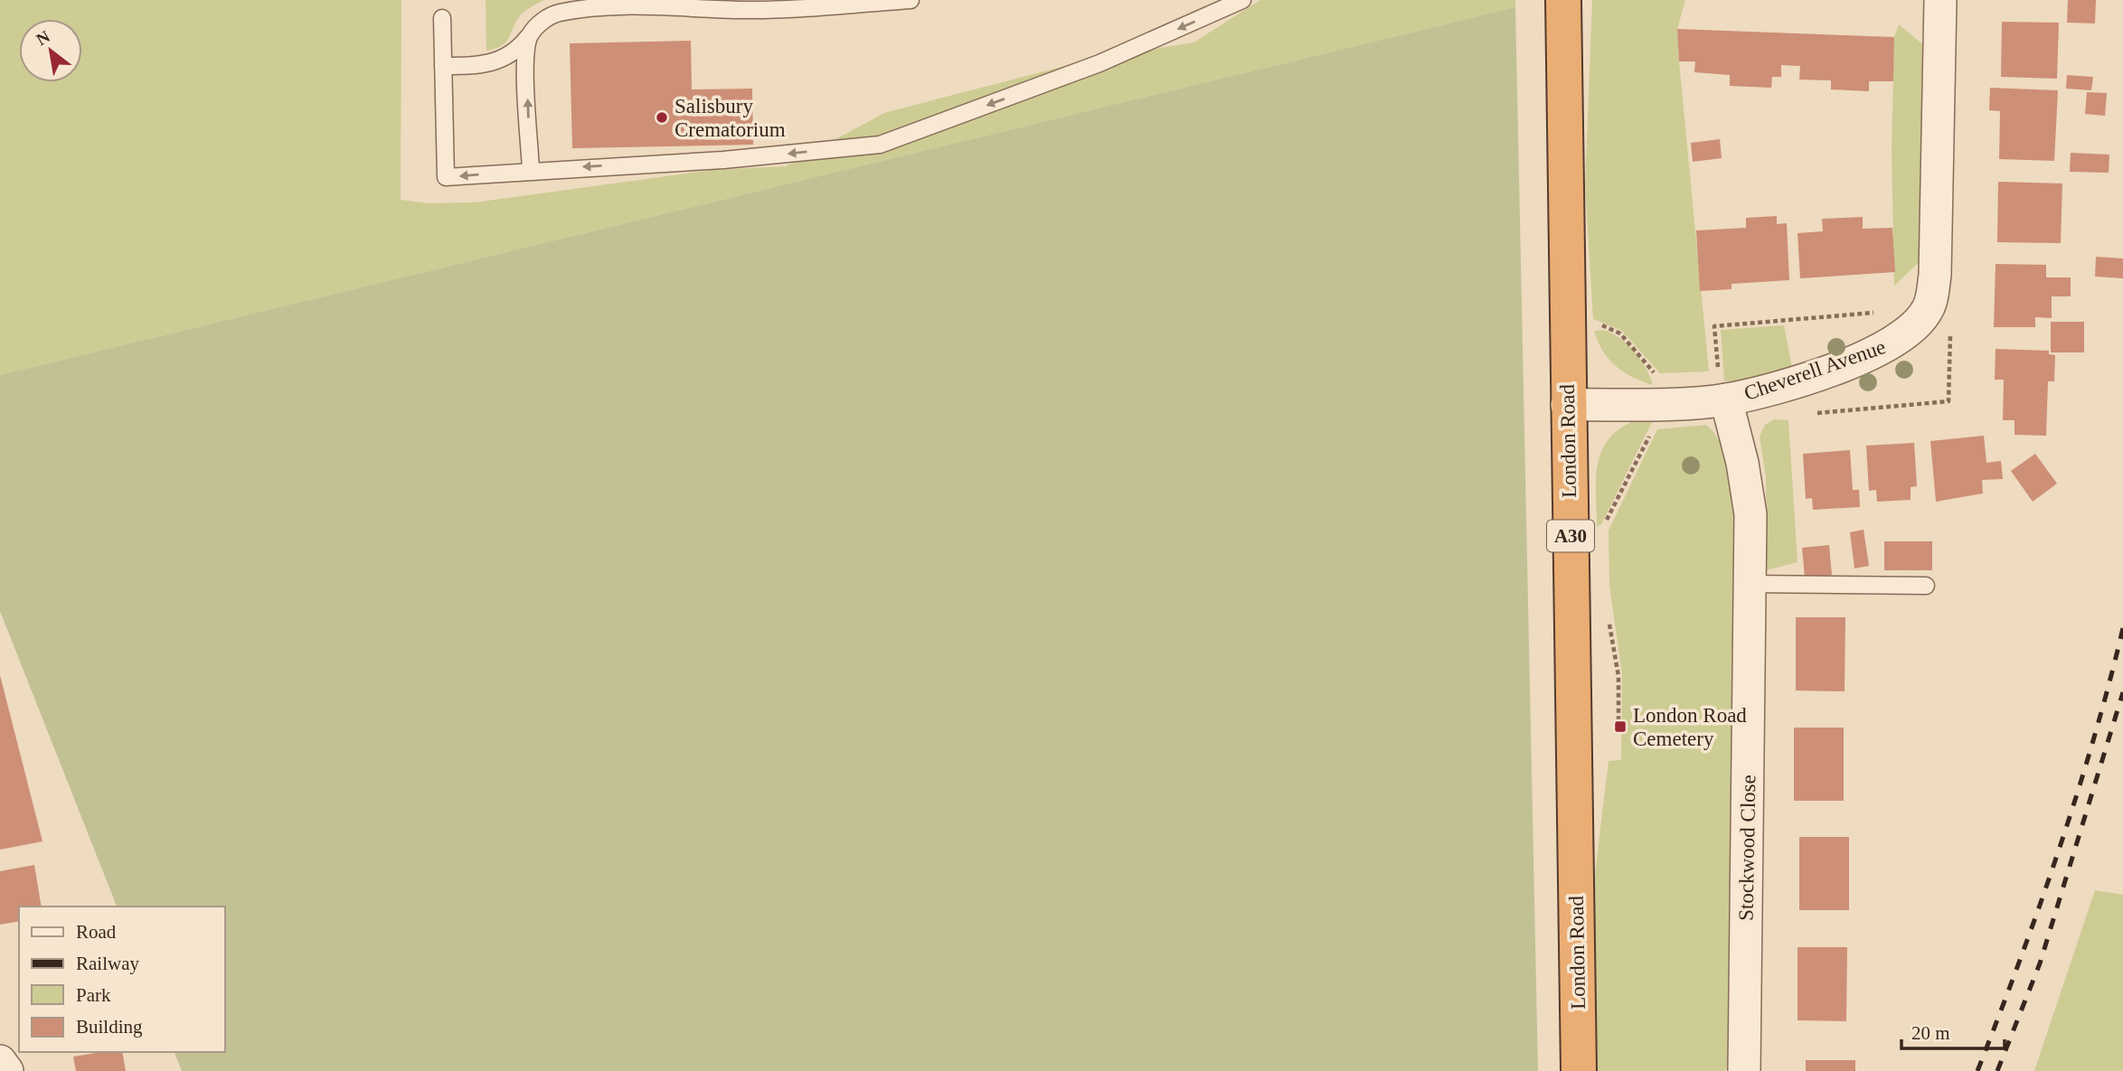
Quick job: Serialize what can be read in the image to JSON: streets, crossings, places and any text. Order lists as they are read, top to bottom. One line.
{"streets":{"highway":["London Road","A30"],"street":["Cheverell Avenue","Stockwood Close"]},"crossings":[["Cheverell Avenue","London Road"],["Cheverell Avenue","Stockwood Close"]],"places":{"other":["Salisbury Crematorium"],"transit":["London Road Cemetery"]},"legend":["Road","Railway","Park","Building"],"scale_bar":"20 m","north":"top left"}
